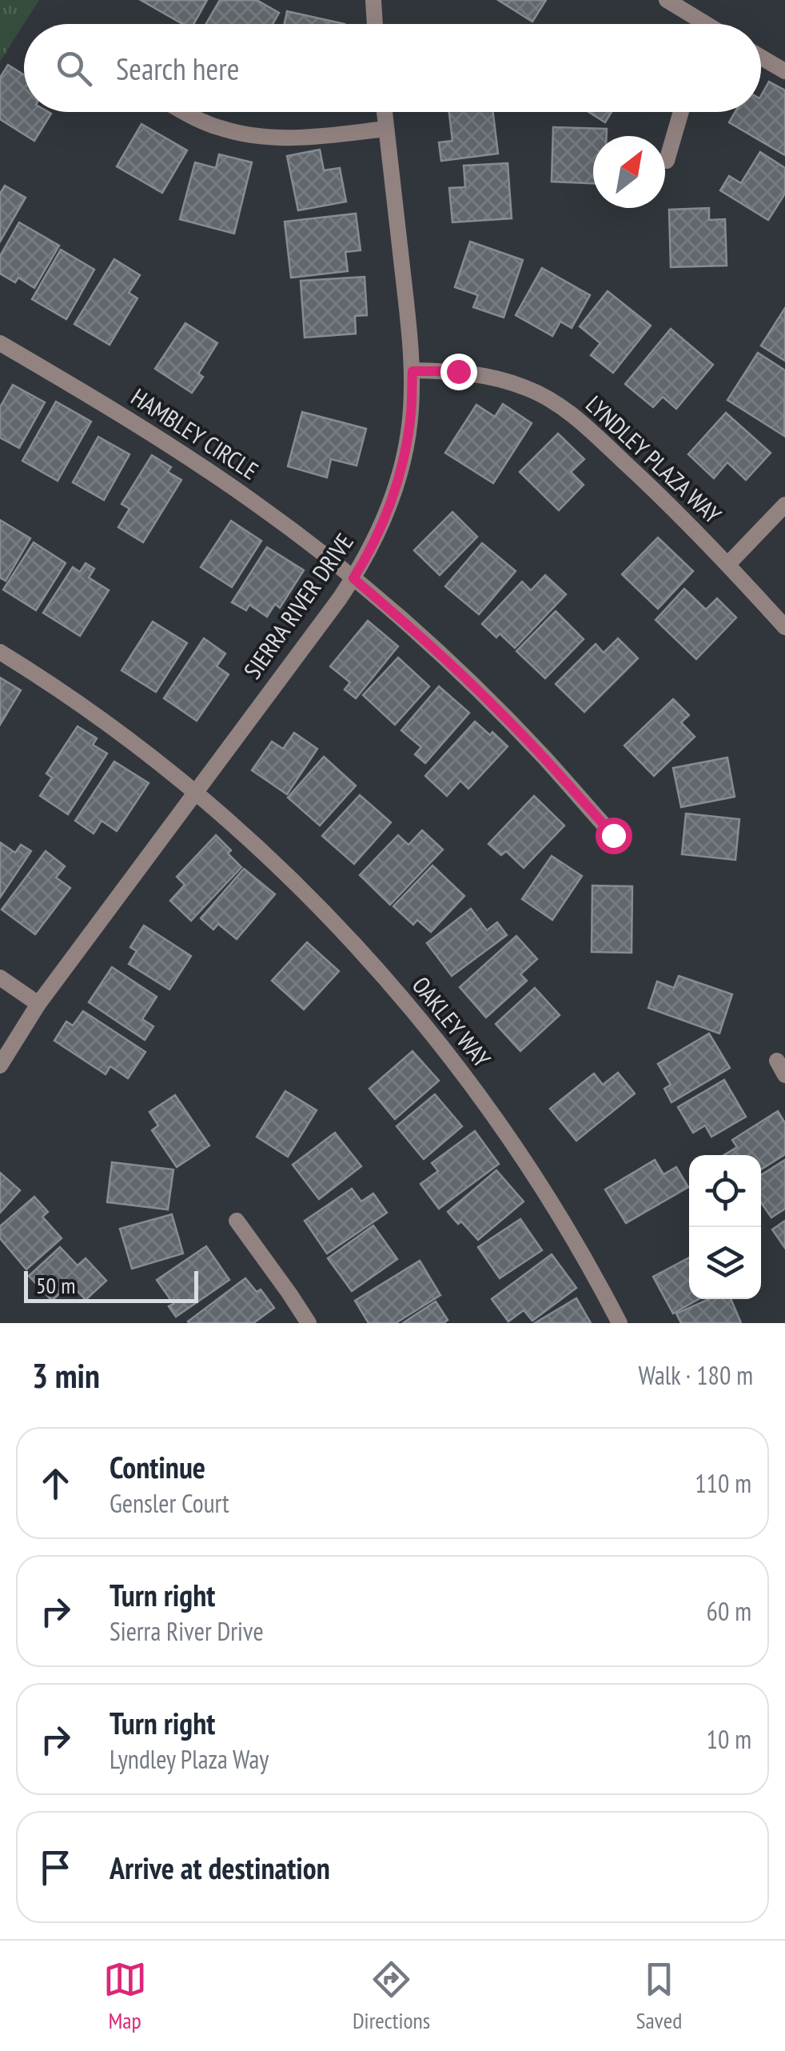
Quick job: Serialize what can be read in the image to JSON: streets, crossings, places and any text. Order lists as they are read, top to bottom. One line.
{"streets":{"street":["HAMBLEY CIRCLE","LYNDLEY PLAZA WAY","SIERRA RIVER DRIVE","OAKLEY WAY"]},"crossings":[["HAMBLEY CIRCLE","SIERRA RIVER DRIVE"],["LYNDLEY PLAZA WAY","SIERRA RIVER DRIVE"],["SIERRA RIVER DRIVE","OAKLEY WAY"]],"scale_bar":"50 m","north":"top right","page":{"search":"Search here","scale":"50 m","heading":["3 min","Walk · 180 m"],"list":[["Continue","Gensler Court","110 m"],["Turn right","Sierra River Drive","60 m"],["Turn right","Lyndley Plaza Way","10 m"],"Arrive at destination"],"nav":["Map","Directions","Saved"]}}
